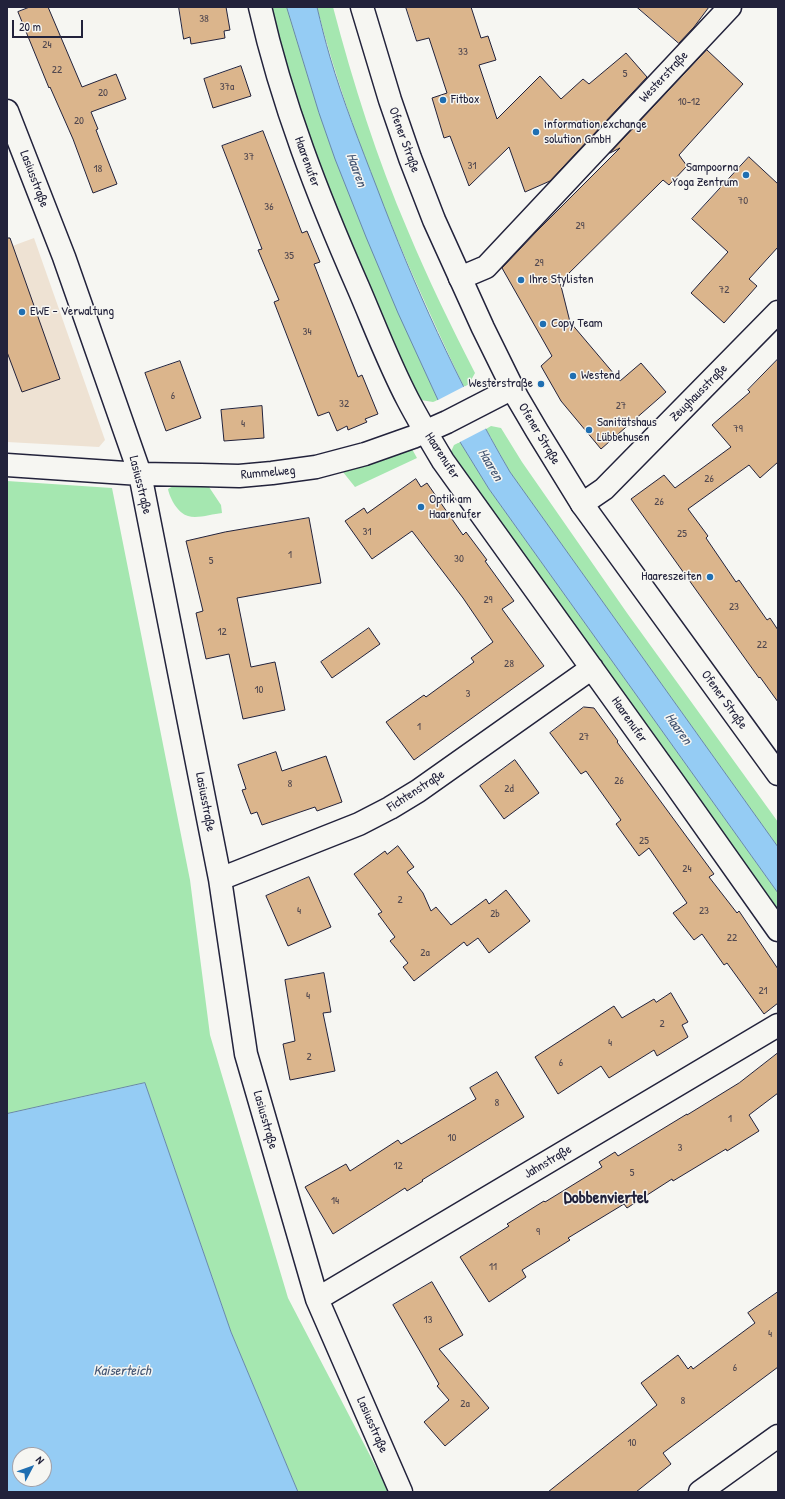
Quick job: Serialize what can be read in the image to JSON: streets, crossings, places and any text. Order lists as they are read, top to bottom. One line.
{"streets":{"street":["Westerstraße","Ofener Straße","Haarenufer","Lasiusstraße","Zeughausstraße","Rummelweg","Fichtenstraße","Jahnstraße"]},"crossings":[["Westerstraße","Ofener Straße"],["Ofener Straße","Zeughausstraße"],["Ofener Straße","Rummelweg"],["Haarenufer","Rummelweg"],["Haarenufer","Fichtenstraße"],["Lasiusstraße","Rummelweg"],["Lasiusstraße","Fichtenstraße"],["Lasiusstraße","Jahnstraße"]],"districts":["Dobbenviertel"],"water":["Haaren","Kaiserteich"],"places":["Fitbox","information exchange solution GmbH","Sampoorna Yoga Zentrum","Ihre Stylisten","EWE - Verwaltung","Copy Team","Westend","Westerstraße","Sanitätshaus Lübbehusen","Optik am Haarenufer","Haareszeiten"],"house_numbers":["38","24","33","22","5","37a","20","10-12","20","37","31","18","70","36","29","35","29","72","34","6","32","27","4","79","26","26","31","25","1","30","5","29","23","12","22","28","10","3","1","27","26","8","2d","25","24","2","4","23","2b","22","2a","21","4","2","4","2","6","8","1","10","3","12","5","14","9","11","13","4","6","8","2a","10"],"scale_bar":"20 m","north":"top right"}
